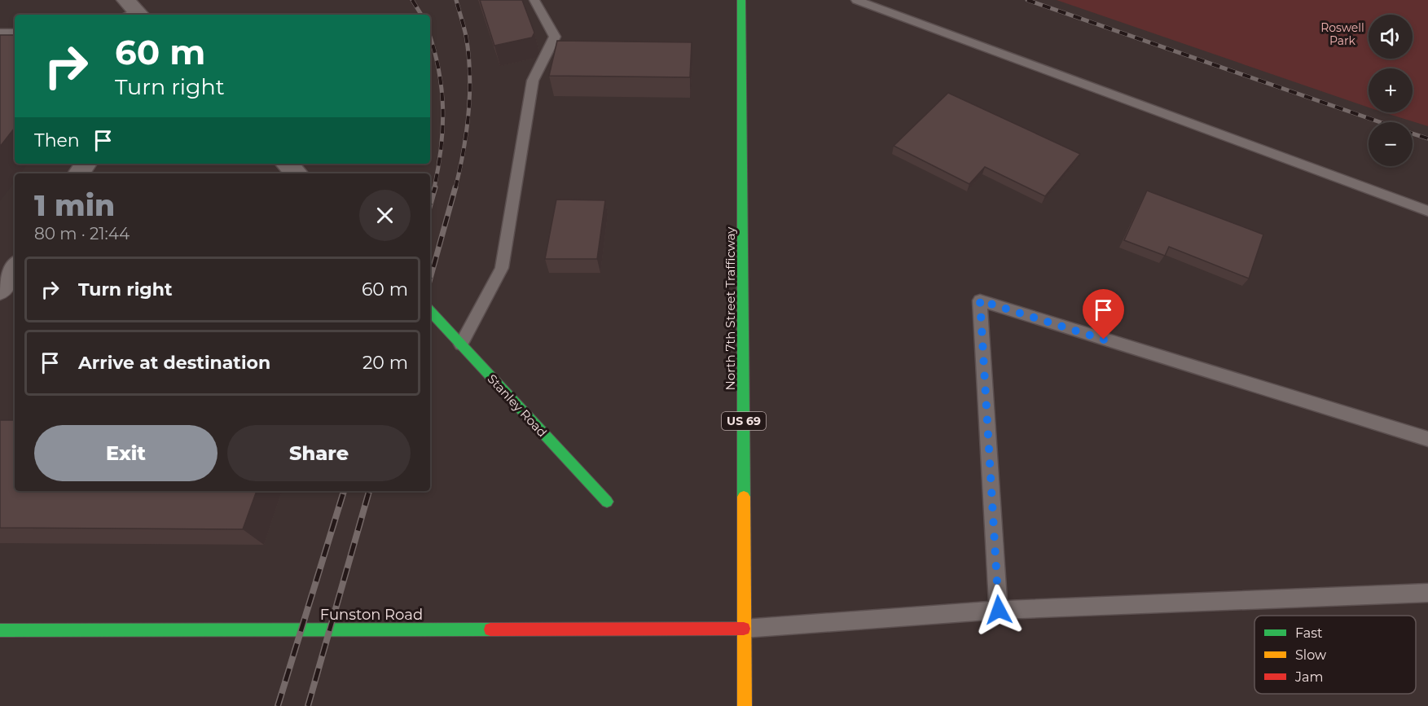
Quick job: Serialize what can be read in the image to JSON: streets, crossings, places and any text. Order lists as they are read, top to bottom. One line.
{"streets":{"main road":["North 7th Street Trafficway","Stanley Road","US 69","Funston Road"]},"crossings":[["North 7th Street Trafficway","Funston Road"]],"parks":["Roswell Park"],"legend":["Fast","Slow","Jam"],"page":{"map_buttons":["+","−"],"turn":["60 m","Turn right"],"then":"Then","heading":["1 min","80 m · 21:44"],"list":[{"name":"Turn right","value":"60 m"},{"name":"Arrive at destination","value":"20 m"}],"buttons":["Exit","Share"]}}
